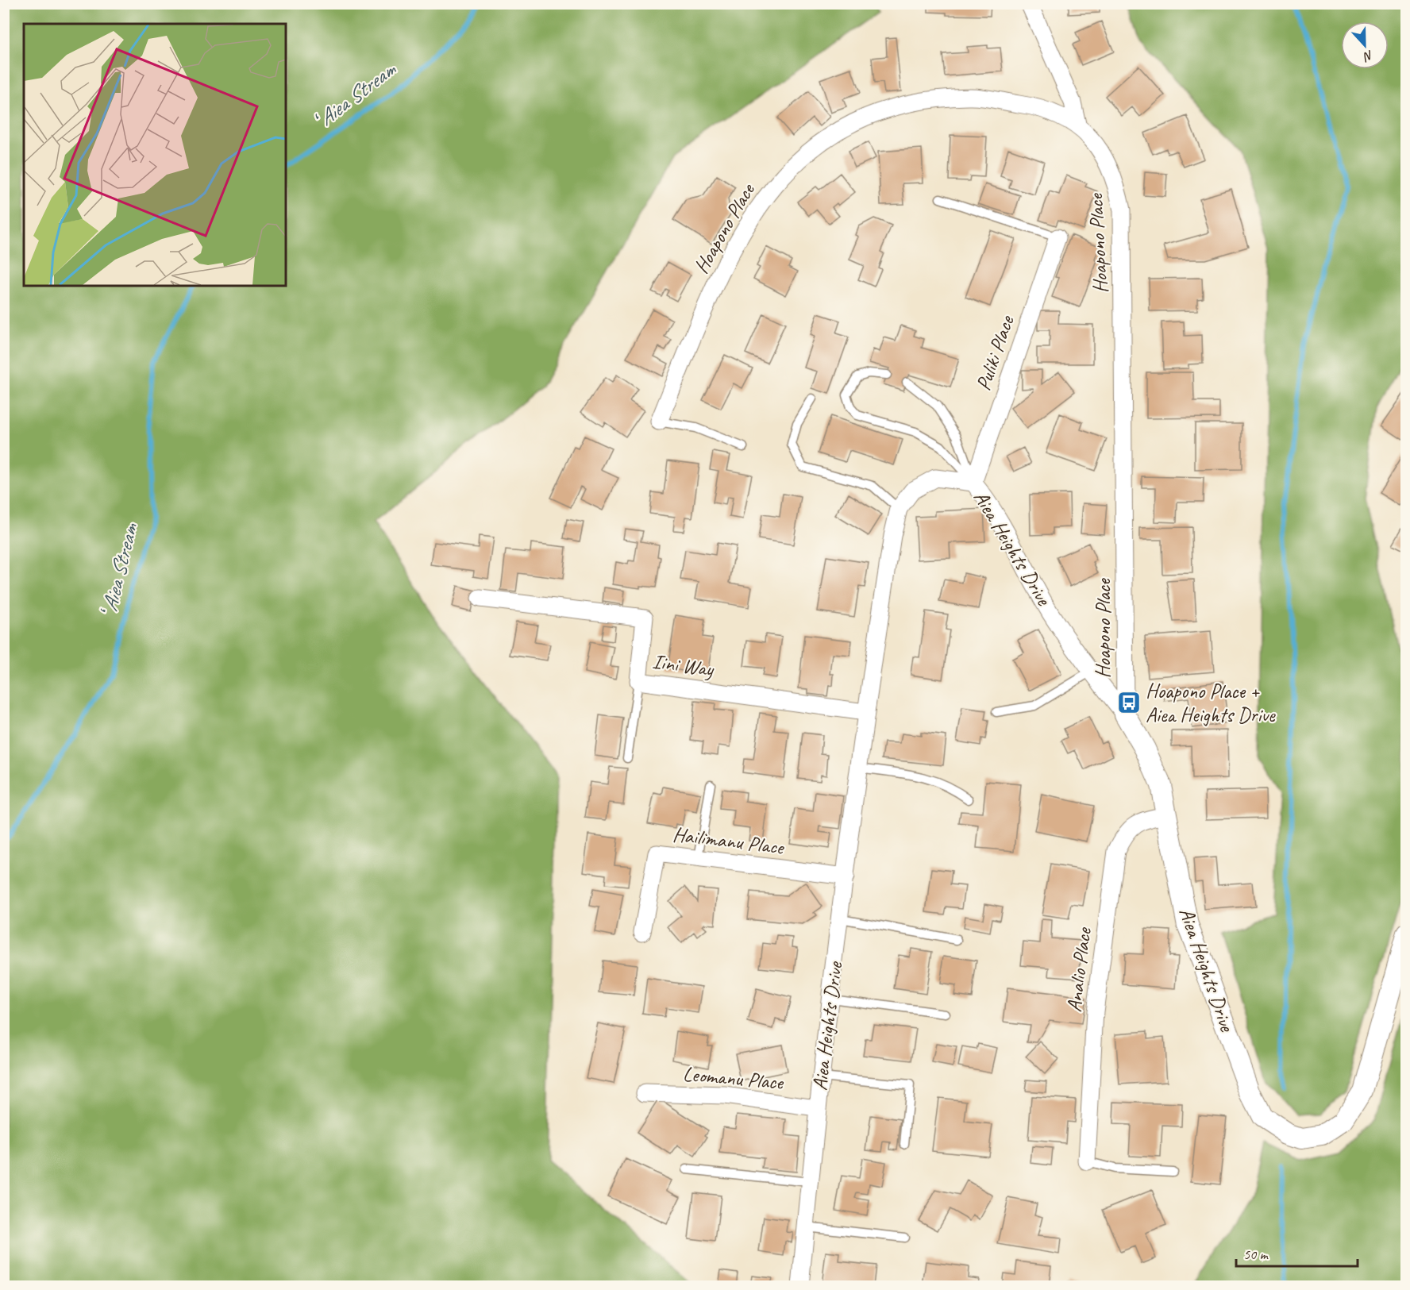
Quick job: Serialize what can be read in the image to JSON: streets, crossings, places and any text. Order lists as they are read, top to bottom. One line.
{"streets":{"street":["Hoapono Place","Puliki Place","Aiea Heights Drive","Iini Way","Hailimanu Place","Analio Place","Leomanu Place"]},"crossings":[["Hoapono Place","Aiea Heights Drive"],["Puliki Place","Aiea Heights Drive"],["Aiea Heights Drive","Iini Way"],["Aiea Heights Drive","Hailimanu Place"],["Aiea Heights Drive","Analio Place"],["Aiea Heights Drive","Leomanu Place"]],"water":["ʻAiea Stream"],"places":{"bus stop":["Hoapono Place + Aiea Heights Drive"]},"scale_bar":"50 m","north":"bottom"}
